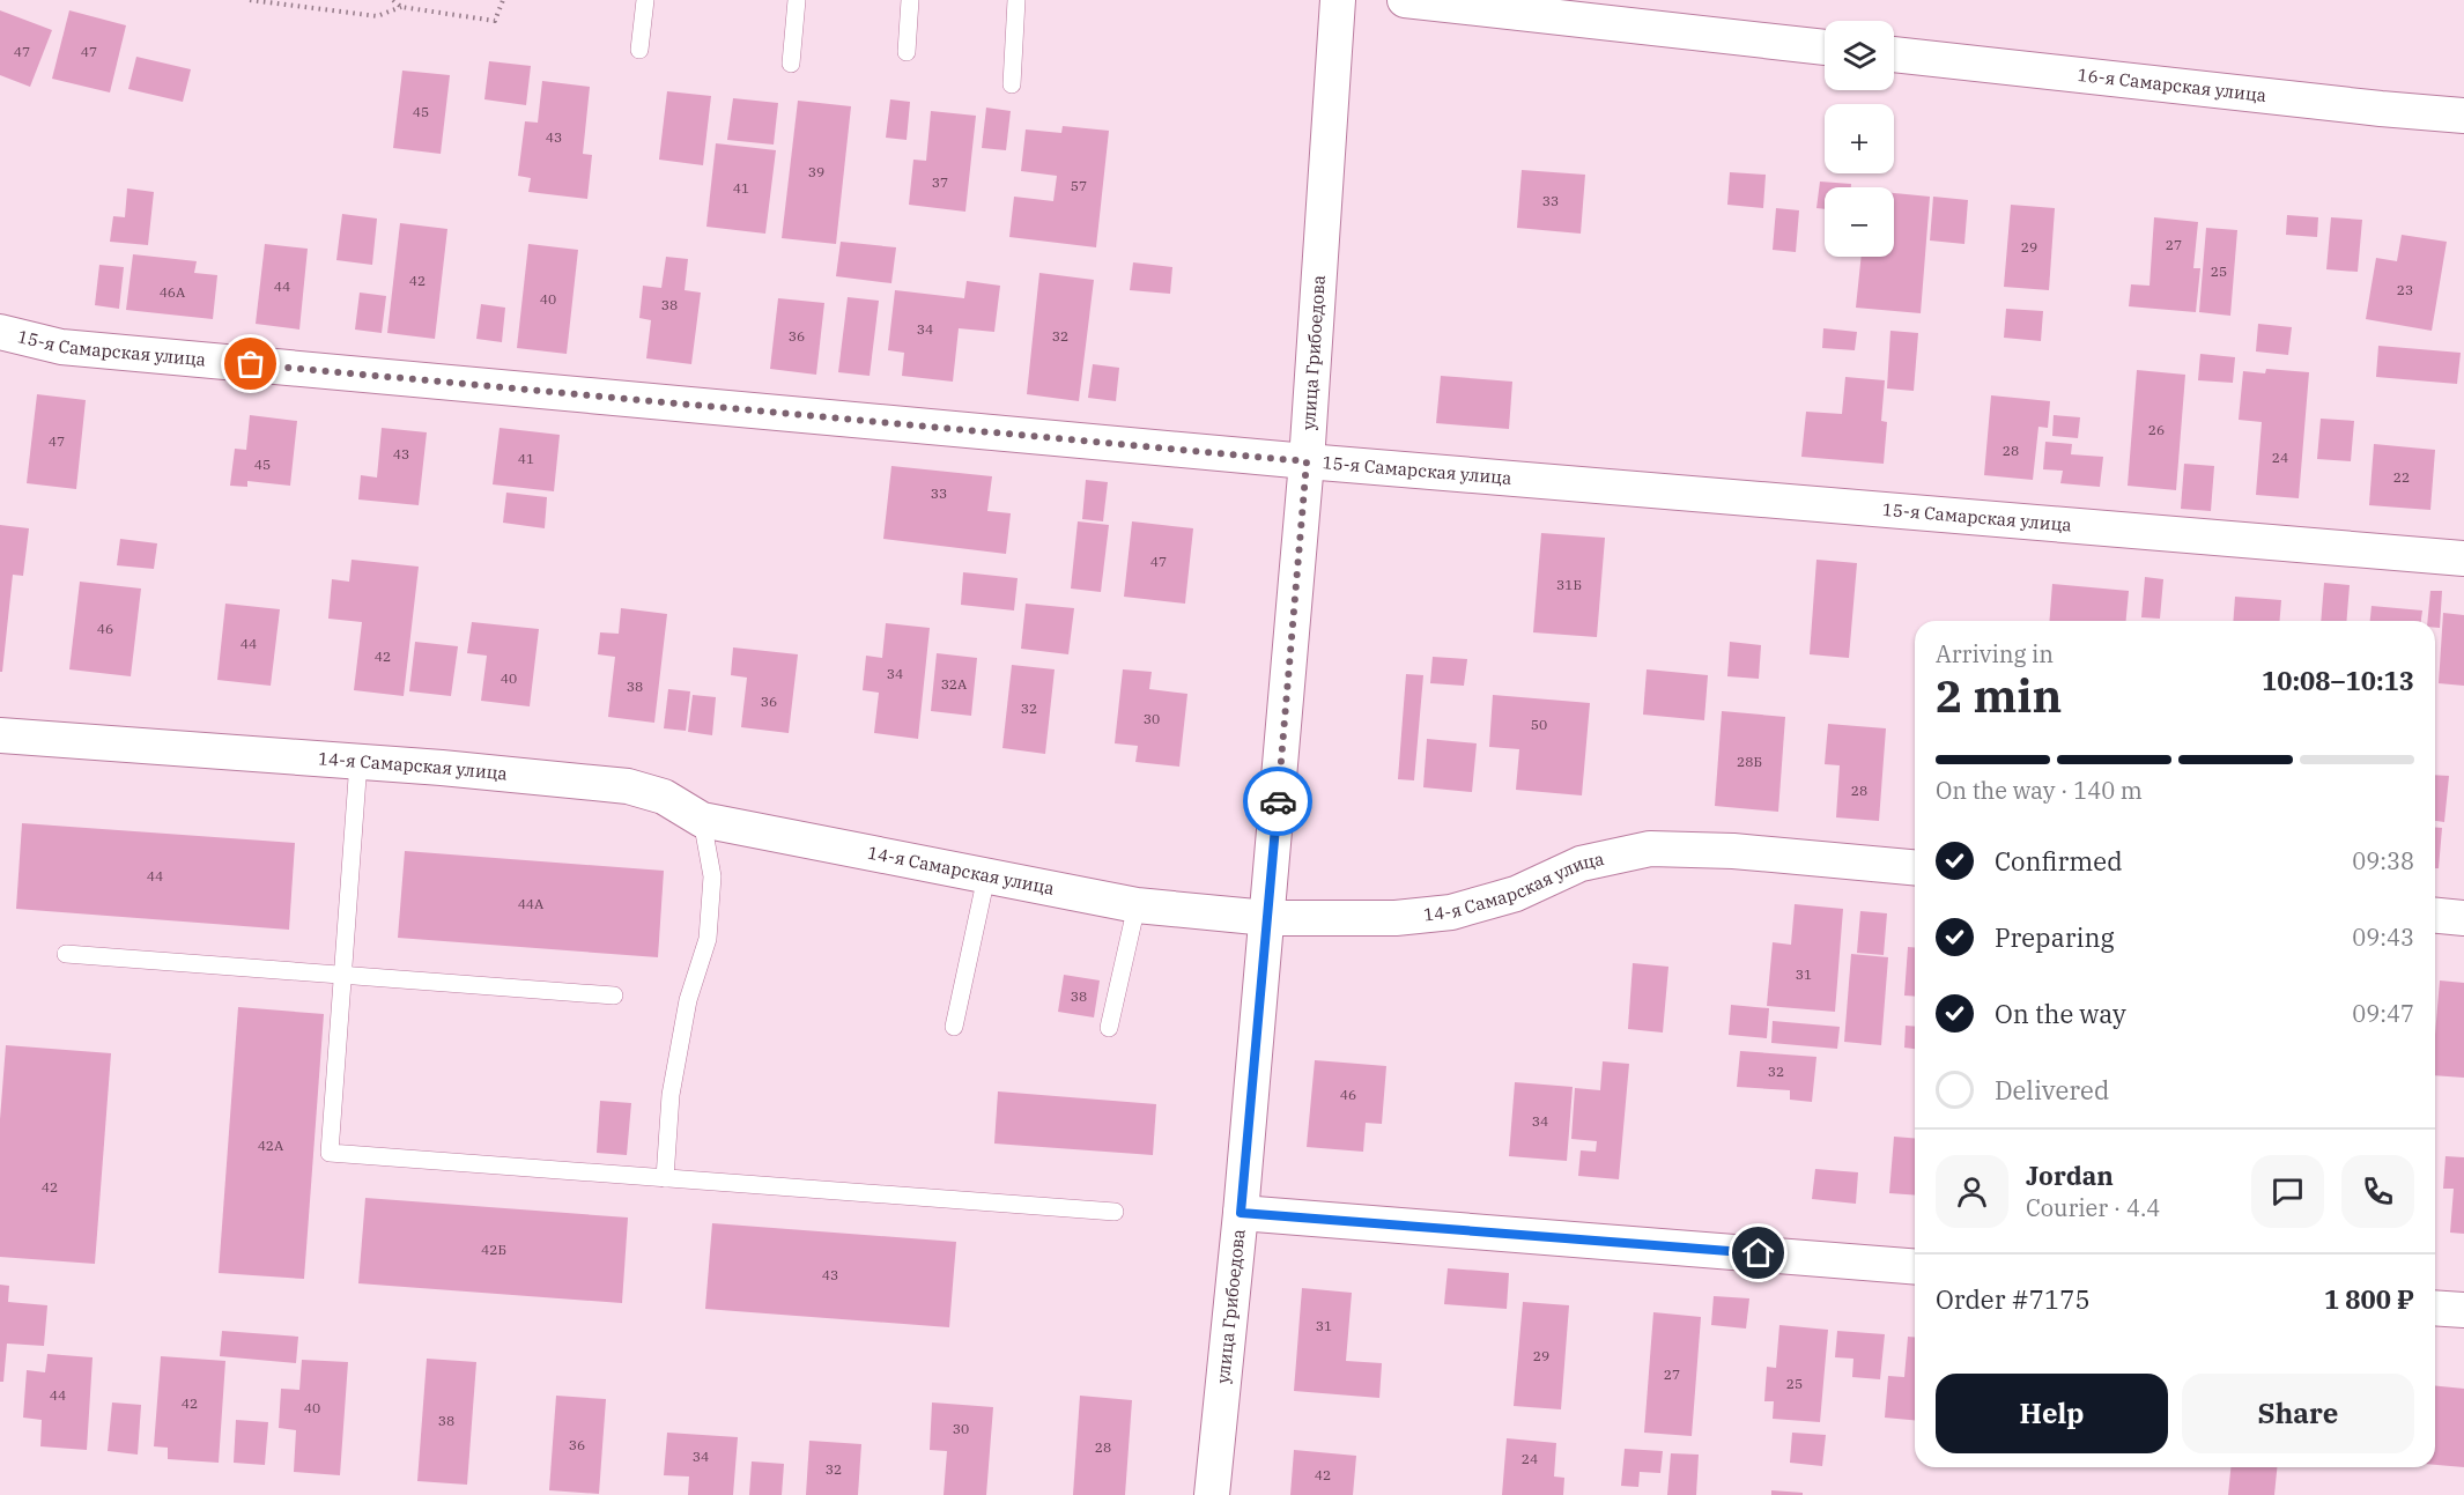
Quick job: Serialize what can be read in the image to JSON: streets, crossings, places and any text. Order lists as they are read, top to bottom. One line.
{"streets":{"street":["16-я Самарская улица","15-я Самарская улица","улица Грибоедова","14-я Самарская улица"]},"crossings":[["15-я Самарская улица","улица Грибоедова"],["улица Грибоедова","14-я Самарская улица"]],"house_numbers":["47","47","45","43","39","37","57","41","33","27","29","25","42","44","23","46А","40","38","34","36","32","26","47","28","43","24","41","45","22","33","47","31Б","46","44","42","34","40","32А","38","36","32","30","50","28Б","28","44","44А","31","38","32","46","34","42А","42","42Б","43","31","29","27","25","44","42","40","38","30","36","28","34","24","32","42"],"page":{"map_buttons":["+","−"],"heading":["2 min","Arriving in","10:08–10:13"],"panel":["Jordan","Courier · 4.4","Order #7175","1 800 ₽"],"bar":"On the way · 140 m","list":[["Confirmed","09:38"],["Preparing","09:43"],["On the way","09:47"],"Delivered"],"buttons":["Help","Share"]}}
